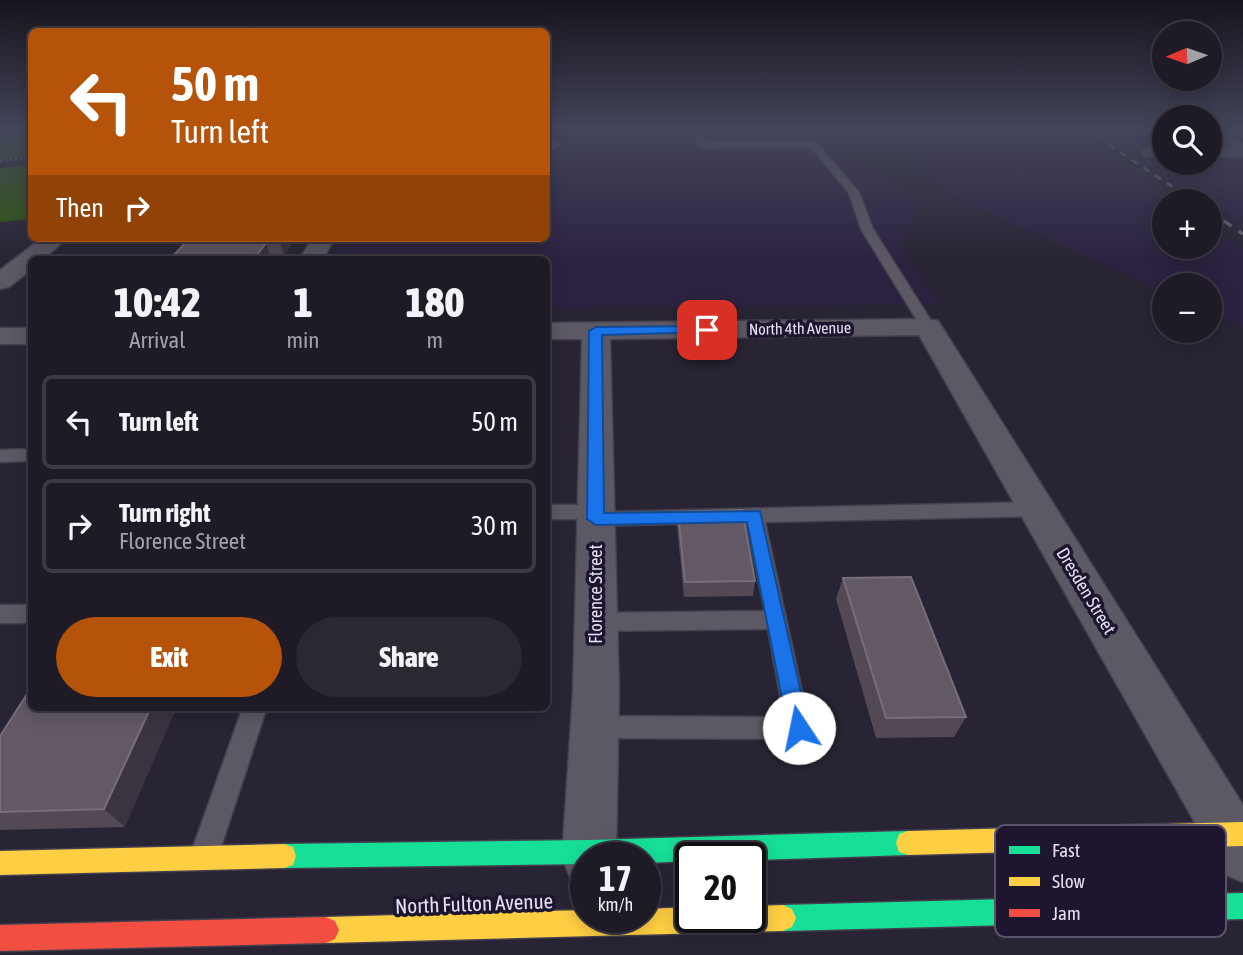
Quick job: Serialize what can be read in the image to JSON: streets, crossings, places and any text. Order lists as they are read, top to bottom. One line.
{"streets":{"main road":["North Fulton Avenue"],"street":["North 4th Avenue","Dresden Street","Florence Street"]},"crossings":[["North 4th Avenue","Dresden Street"],["North 4th Avenue","Florence Street"]],"legend":["Fast","Slow","Jam"],"north":"left","page":{"map_buttons":["+","−"],"turn":["50 m","Turn left"],"then":"Then","eta":["10:42","Arrival","1","min","180","m"],"list":[{"name":"Turn left","value":"50 m"},{"name":"Turn right","note":"Florence Street","value":"30 m"}],"buttons":["Exit","Share"],"speed":"17 km/h","limit":"20"}}
